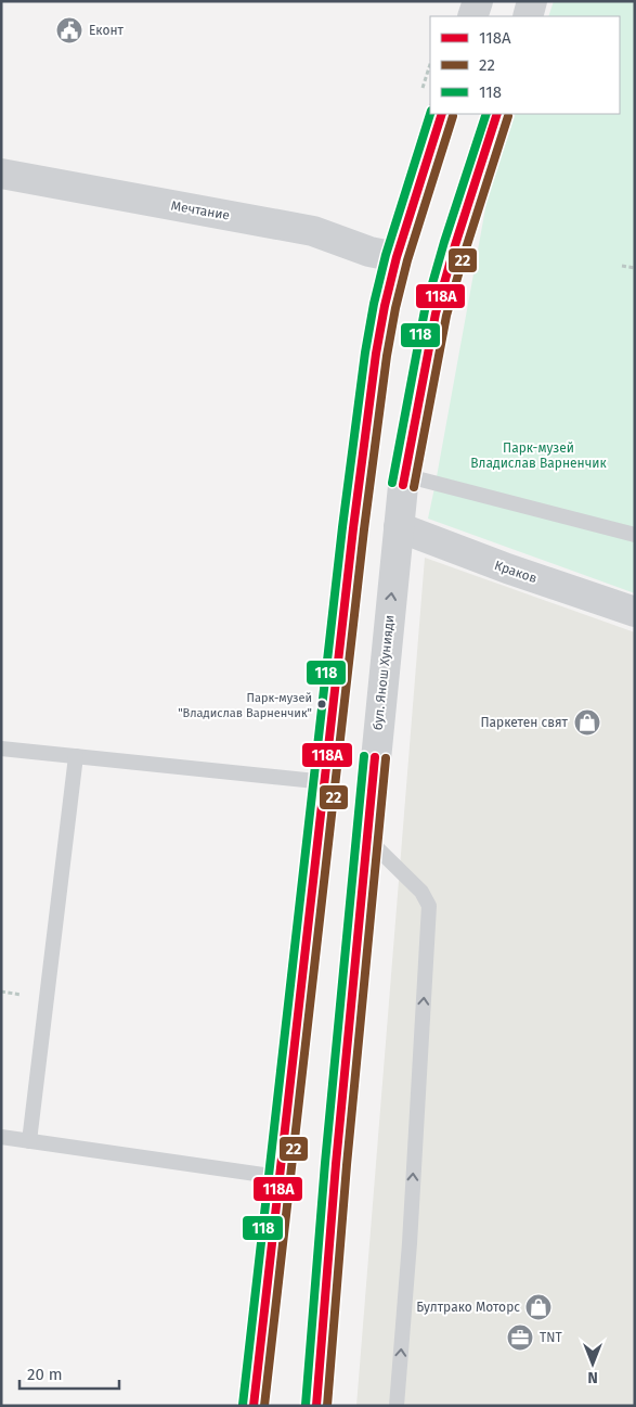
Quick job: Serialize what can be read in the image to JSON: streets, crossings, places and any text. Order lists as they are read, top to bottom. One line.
{"streets":{"street":["Мечтание","Краков","бул. Янош Хунияди"]},"crossings":[["Краков","бул. Янош Хунияди"]],"parks":["Парк-музей Владислав Варненчик"],"places":{"public building":["Еконт"],"other":["Парк-музей \"Владислав Варненчик\""],"shop":["Паркетен свят","Бултрако Моторс"],"office":["TNT"]},"lines":["transit line 118А","transit line 118","transit line 22"],"legend":["118А","22","118"],"scale_bar":"20 m","north":"bottom"}
